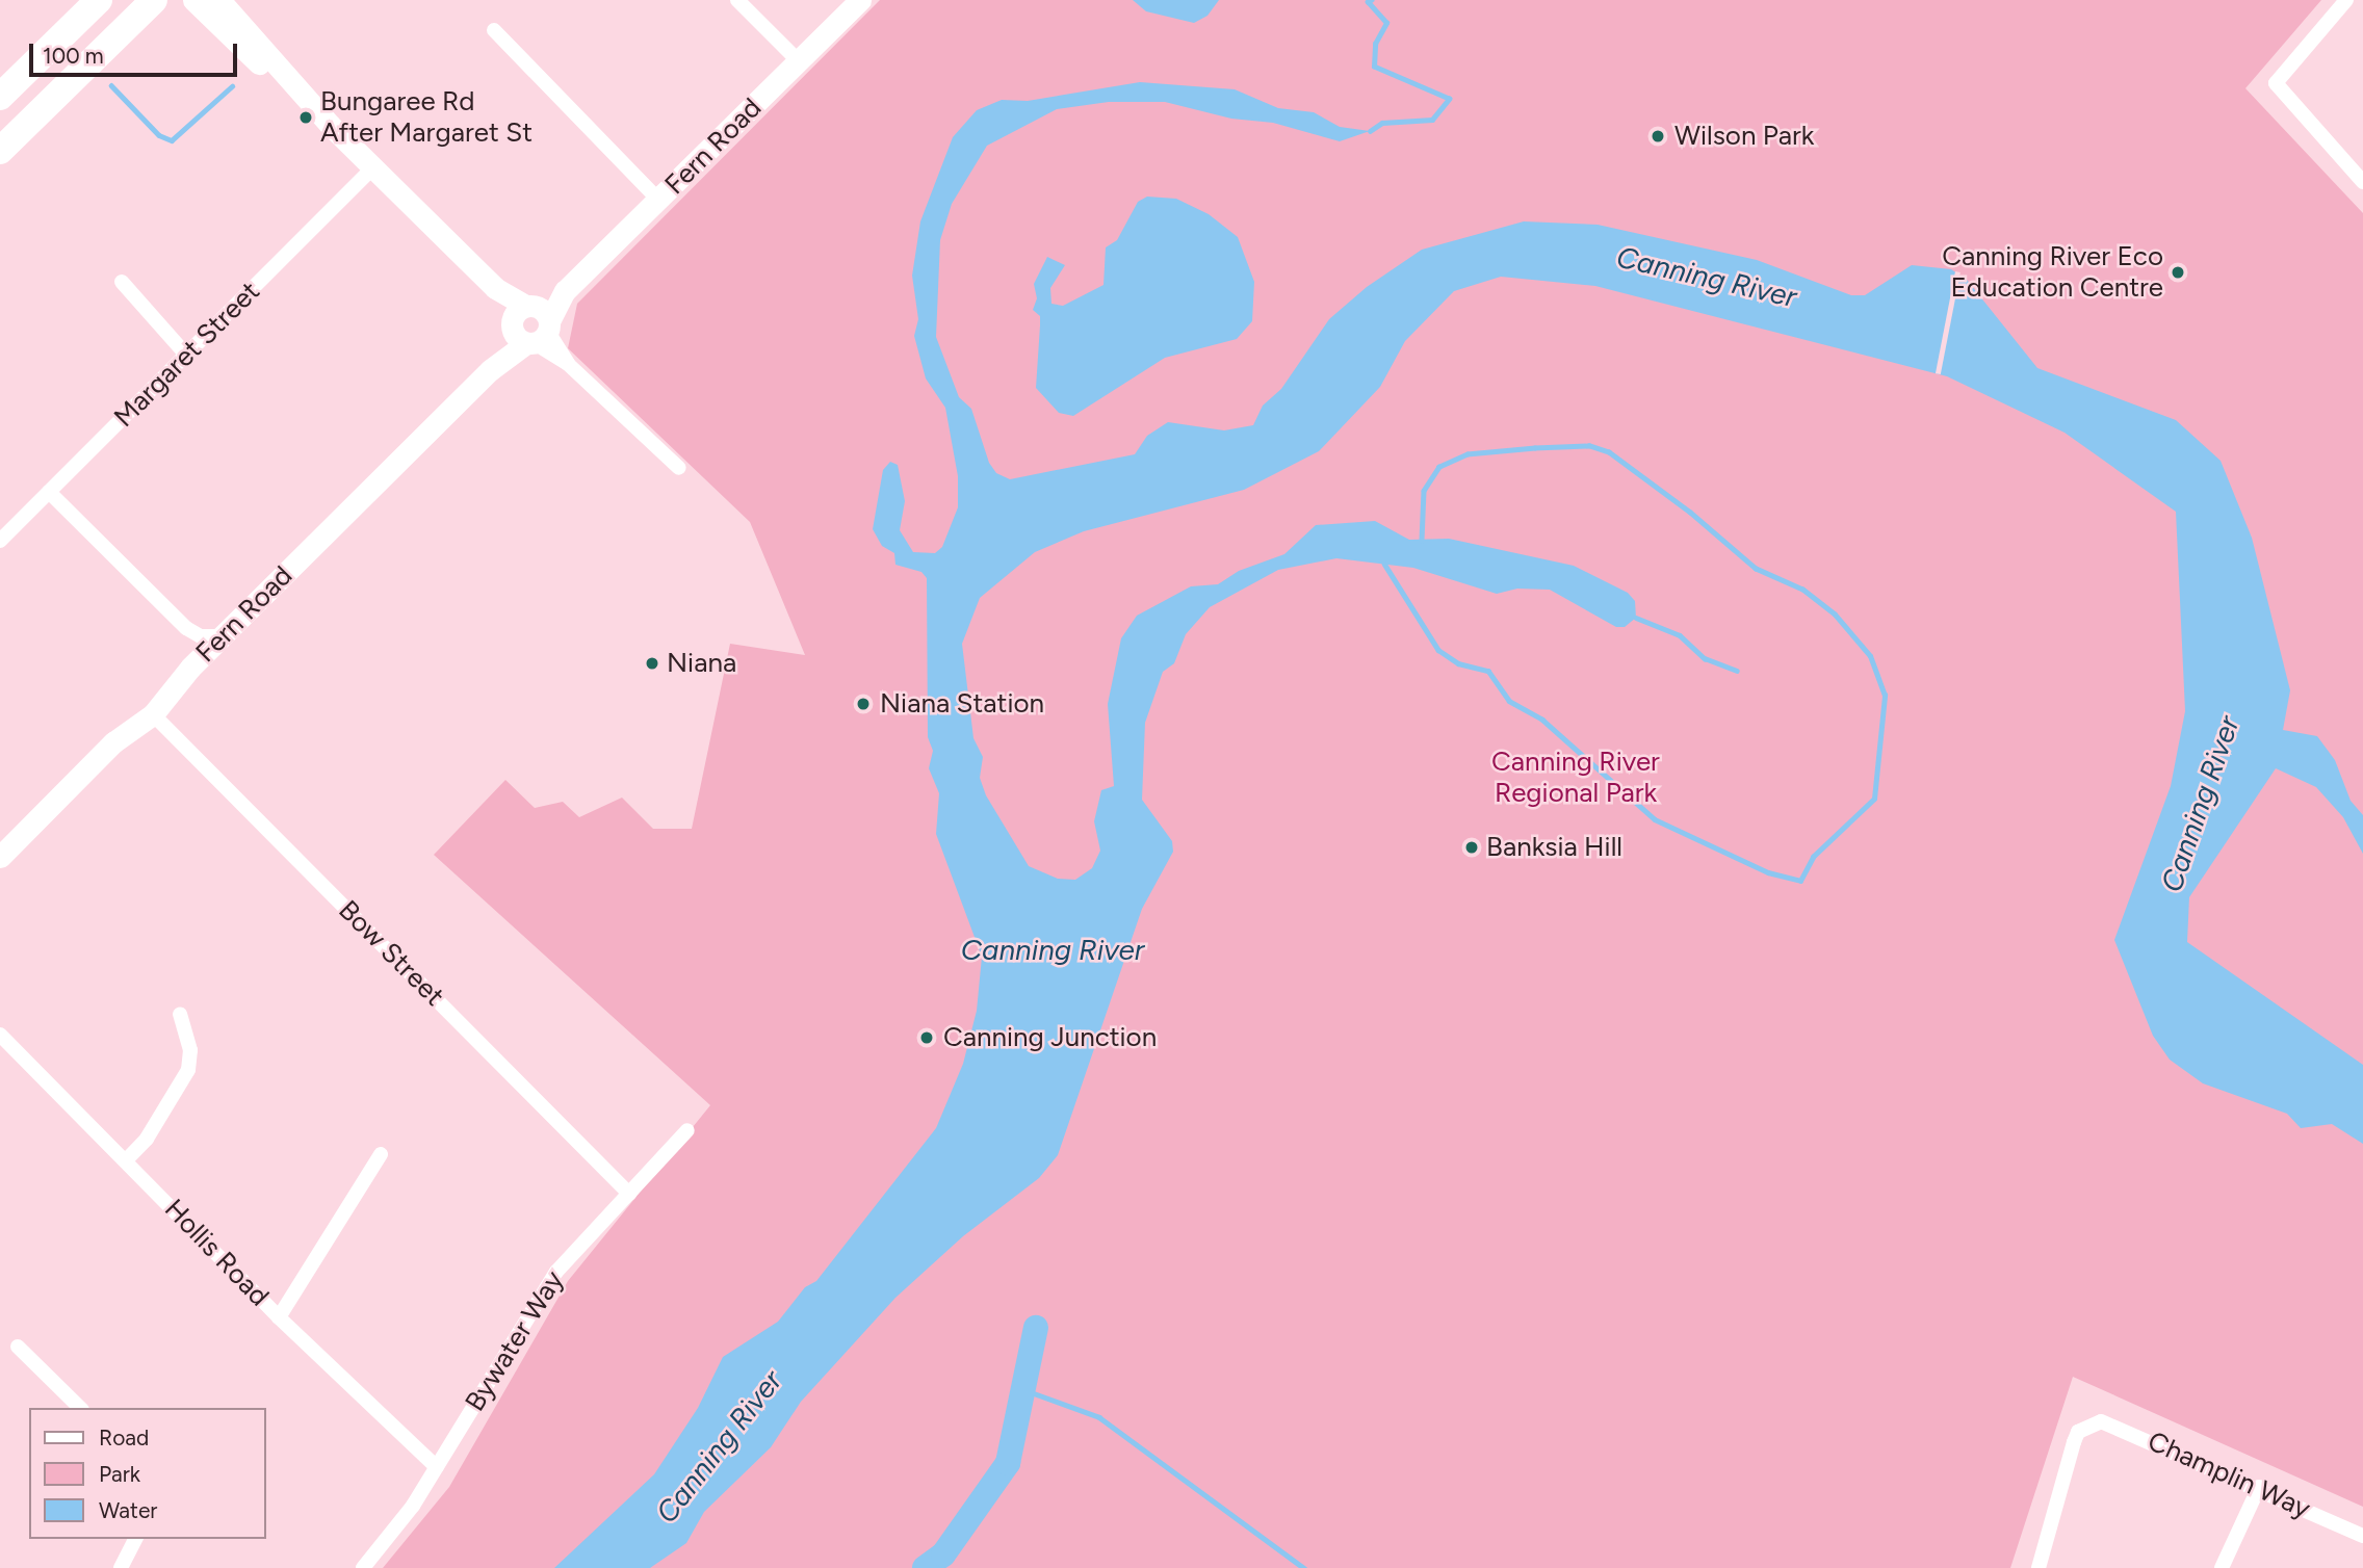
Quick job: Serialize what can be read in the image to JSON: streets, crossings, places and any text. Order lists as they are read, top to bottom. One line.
{"streets":{"street":["Fern Road","Margaret Street","Bow Street","Hollis Road","Bywater Way","Champlin Way"]},"crossings":[["Fern Road","Bow Street"],["Bow Street","Bywater Way"],["Hollis Road","Bywater Way"]],"water":["Canning River"],"parks":["Canning River Regional Park"],"places":["Bungaree Rd After Margaret St","Wilson Park","Canning River Eco Education Centre","Niana","Niana Station","Banksia Hill","Canning Junction"],"legend":["Road","Park","Water"],"scale_bar":"100 m"}
